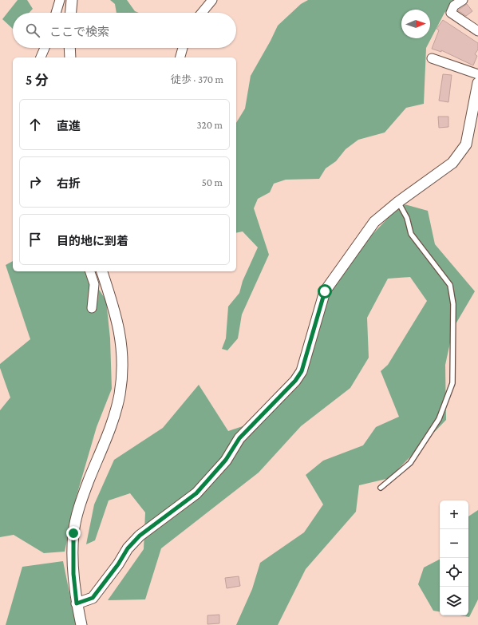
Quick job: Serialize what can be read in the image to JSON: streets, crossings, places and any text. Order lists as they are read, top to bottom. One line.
{"north":"right","page":{"search":"ここで検索","heading":["5 分","徒歩 · 370 m"],"list":[["直進","320 m"],["右折","50 m"],"目的地に到着"],"map_buttons":["+","−"]}}
